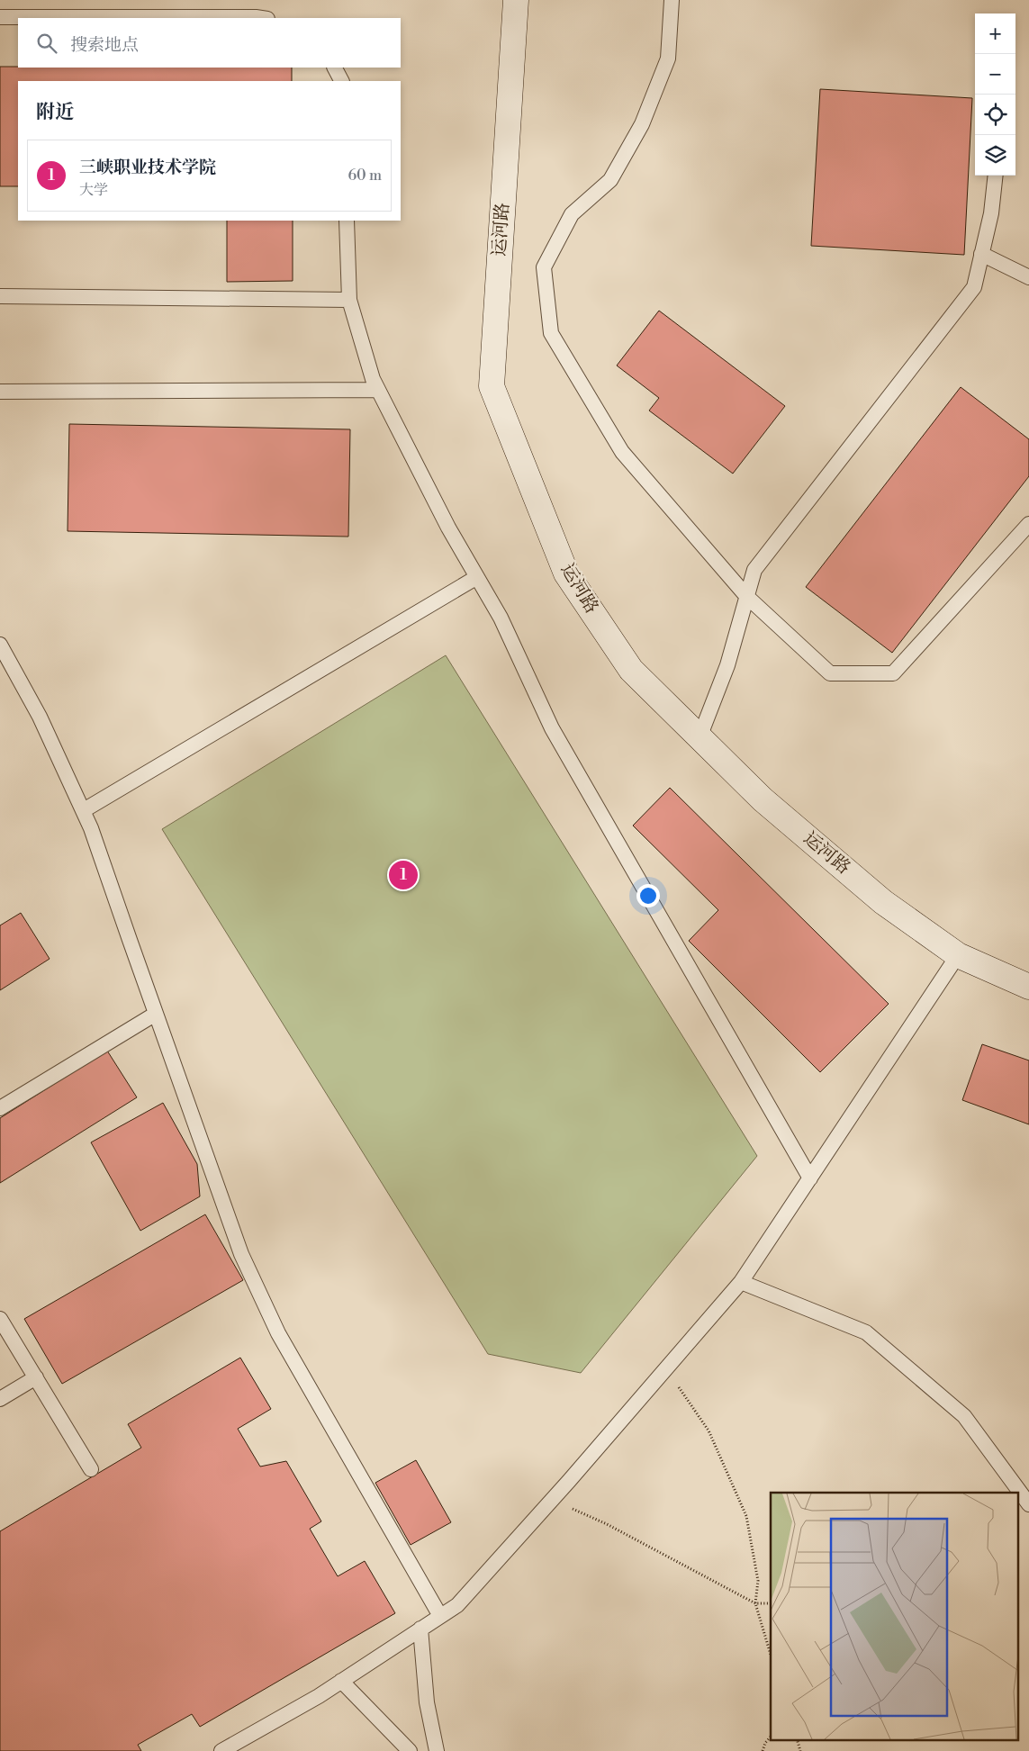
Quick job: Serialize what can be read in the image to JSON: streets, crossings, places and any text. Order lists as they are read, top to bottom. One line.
{"streets":{"street":["运河路"]},"page":{"map_buttons":["+","−"],"search":"搜索地点","heading":"附近","list":[{"mark":"1","name":"三峡职业技术学院","note":"大学","value":"60 m"}],"pins":"1"}}
